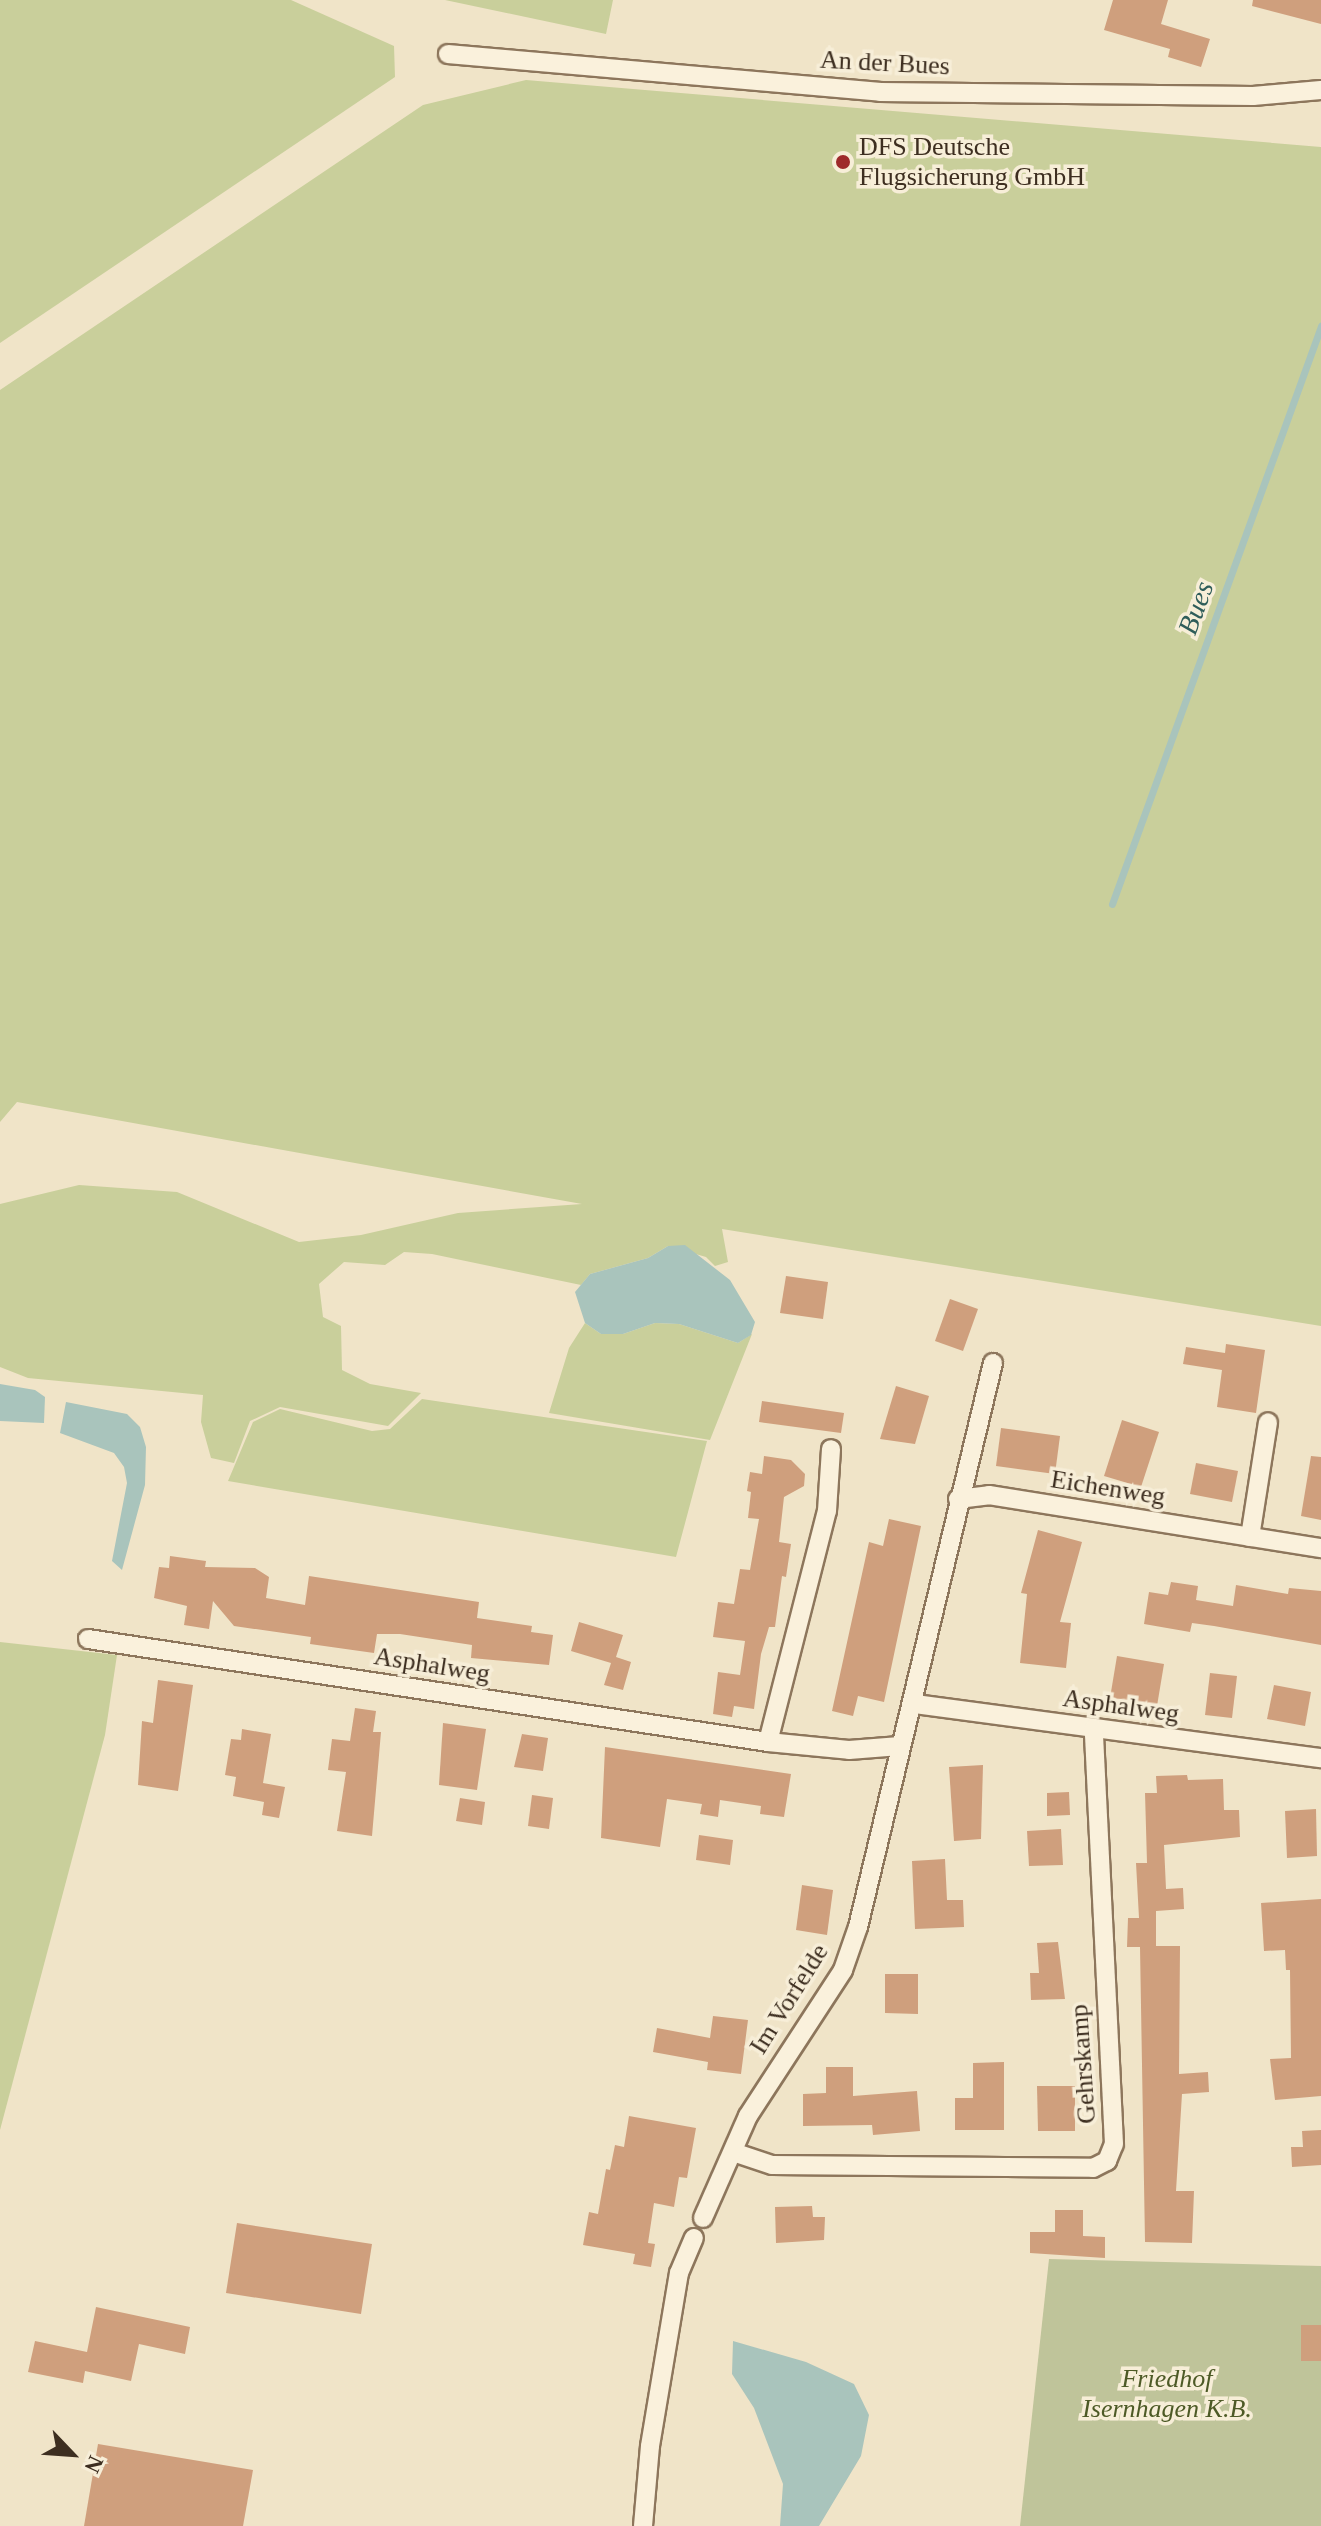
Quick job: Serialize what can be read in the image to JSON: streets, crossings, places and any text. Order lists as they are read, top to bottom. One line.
{"streets":{"street":["An der Bues","Eichenweg","Asphalweg","Im Vorfelde","Gehrskamp"]},"crossings":[["Asphalweg","Im Vorfelde"],["Asphalweg","Gehrskamp"],["Im Vorfelde","Gehrskamp"]],"water":["Bues"],"parks":["Friedhof Isernhagen K.B."],"places":["DFS Deutsche Flugsicherung GmbH"],"north":"bottom right"}
